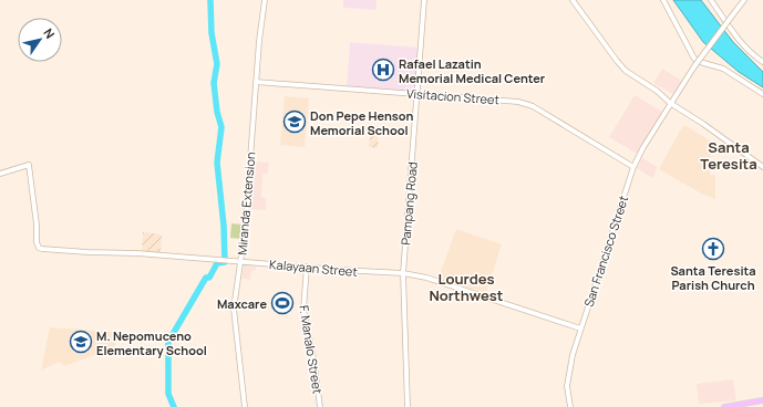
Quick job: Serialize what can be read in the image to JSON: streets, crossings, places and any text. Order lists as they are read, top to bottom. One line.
{"streets":{"street":["Visitacion Street","Miranda Extension","Pampang Road","San Francisco Street","Kalayaan Street","F. Manalo Street"]},"crossings":[["Visitacion Street","Miranda Extension"],["Visitacion Street","Pampang Road"],["Visitacion Street","San Francisco Street"],["Miranda Extension","Kalayaan Street"],["Pampang Road","Kalayaan Street"],["San Francisco Street","Kalayaan Street"],["Kalayaan Street","F. Manalo Street"]],"districts":["Santa Teresita","Lourdes Northwest"],"places":{"hospital":["Rafael Lazatin Memorial Medical Center"],"school or university":["Don Pepe Henson Memorial School","M. Nepomuceno Elementary School"],"church":["Santa Teresita Parish Church"],"sports":["Maxcare"]},"north":"top right"}
